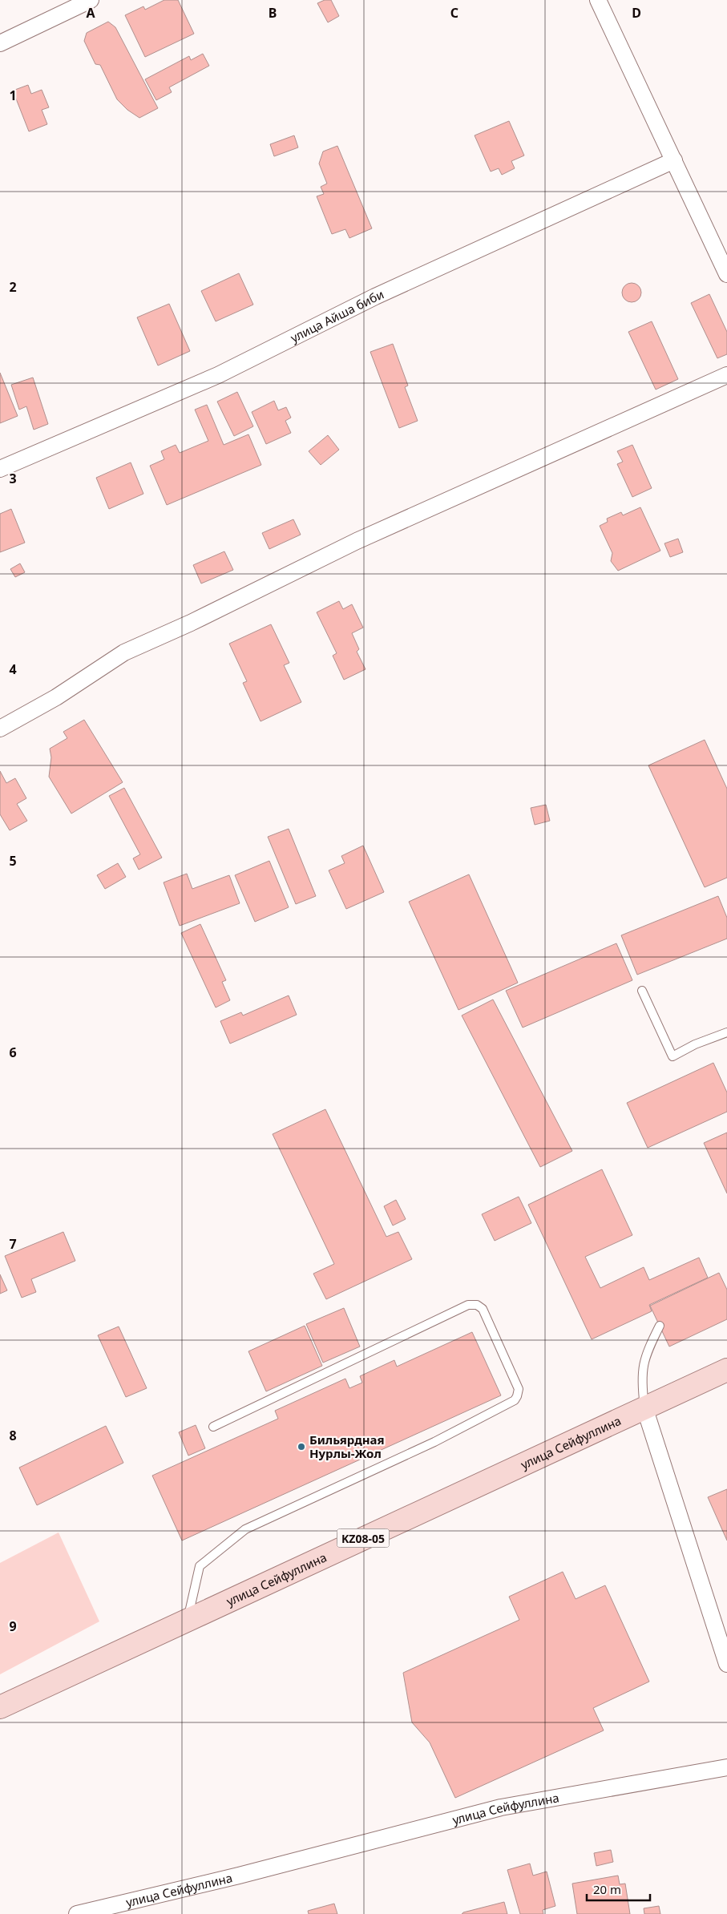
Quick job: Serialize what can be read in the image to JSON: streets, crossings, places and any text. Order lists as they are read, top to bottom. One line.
{"streets":{"main road":["улица Сейфуллина","KZ08-05"],"street":["улица Айша биби"]},"places":["Бильярдная Нурлы-Жол"],"scale_bar":"20 m","grid":{"columns":["A","B","C","D"],"rows":["1","2","3","4","5","6","7","8","9"]}}
